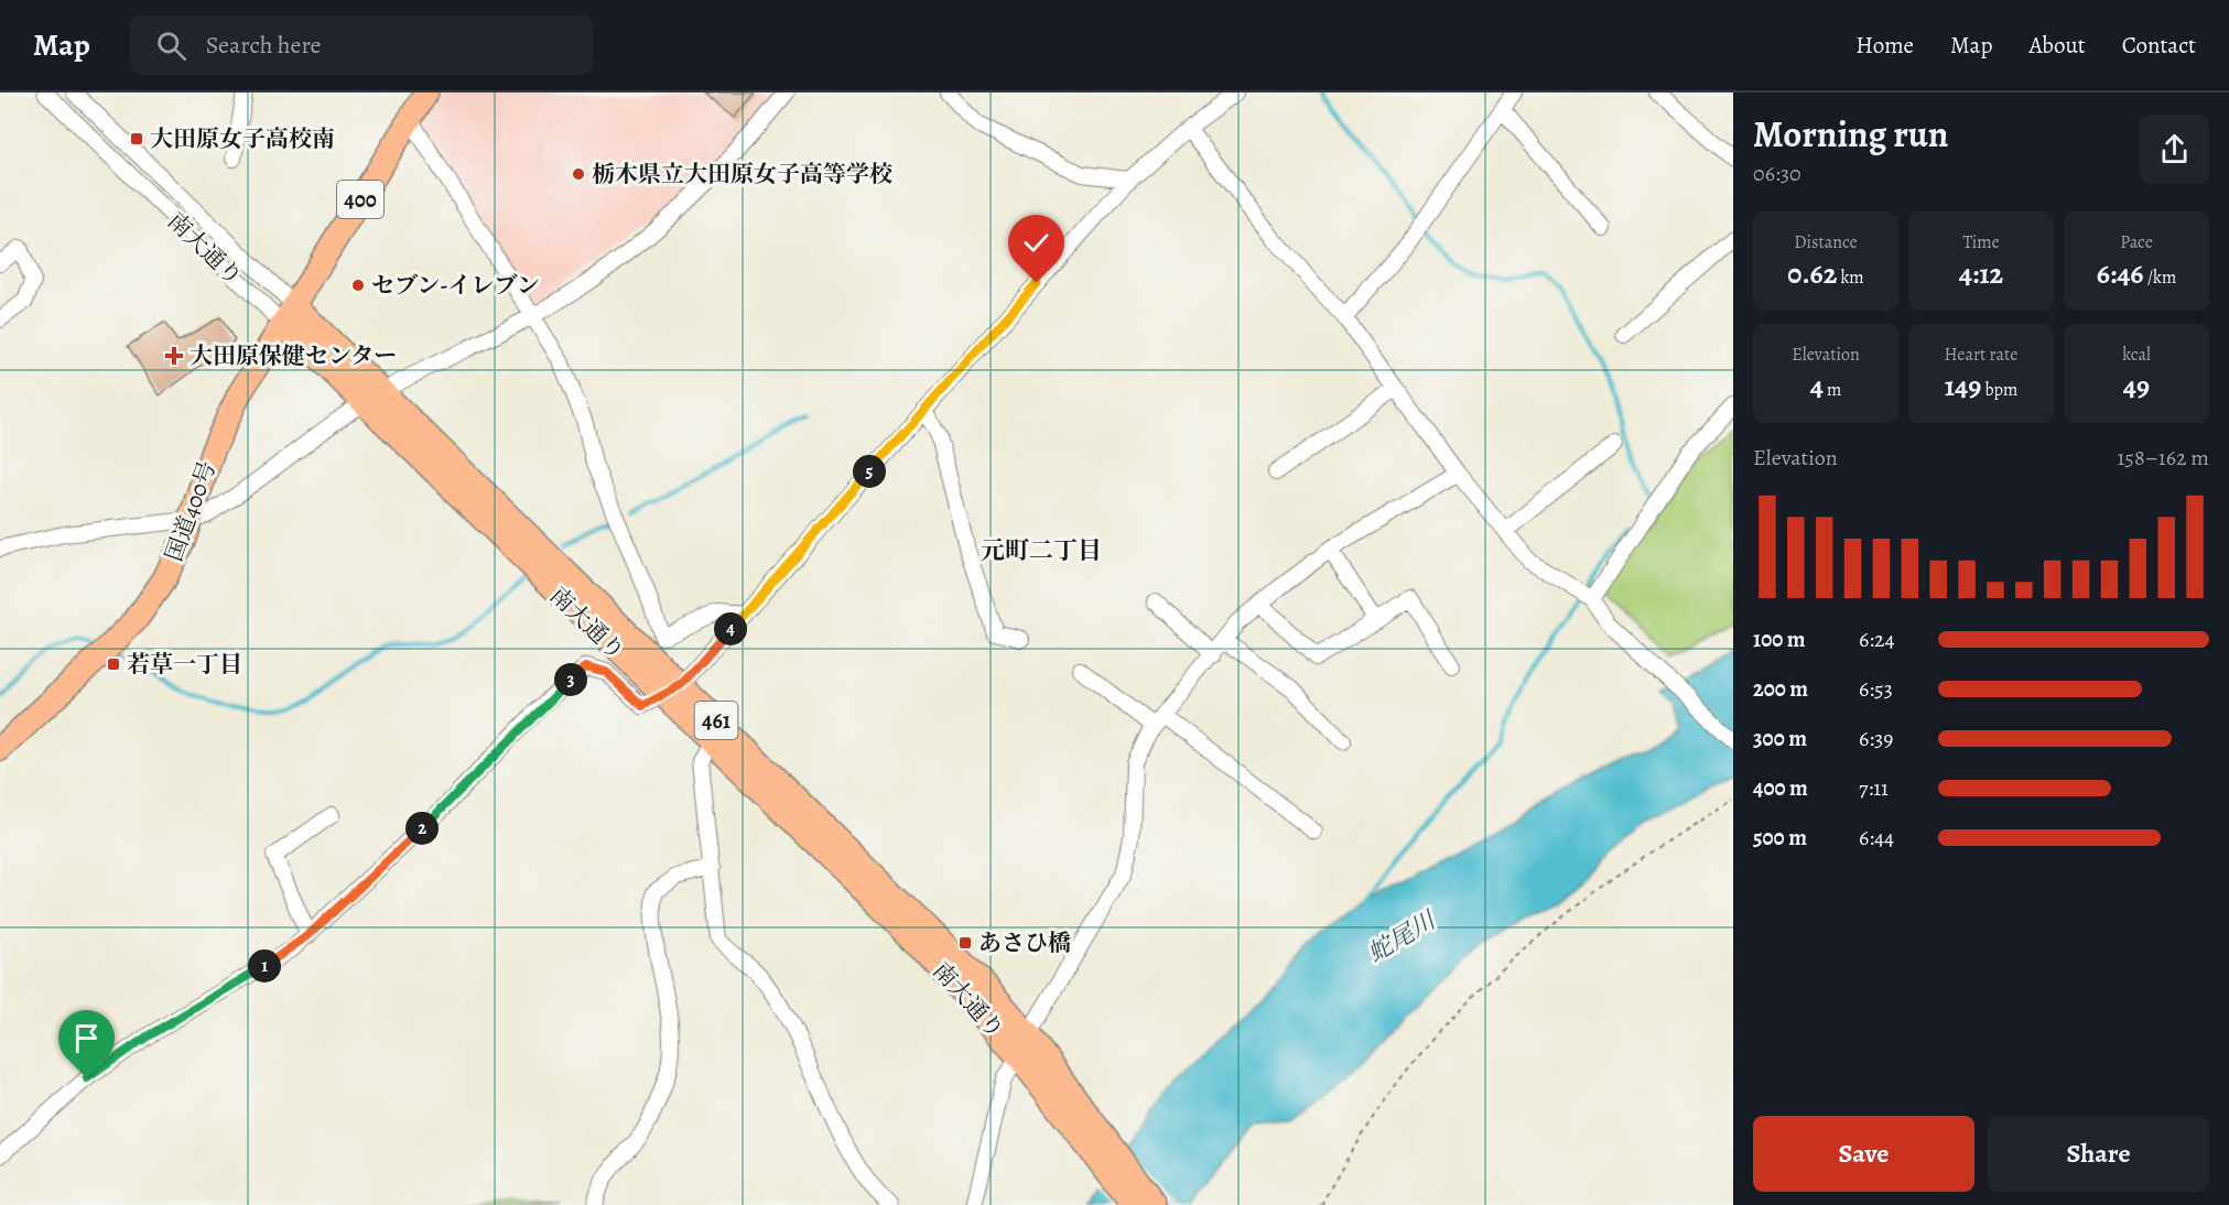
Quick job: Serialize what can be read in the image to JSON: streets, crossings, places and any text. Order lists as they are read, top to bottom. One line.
{"streets":{"highway":["400","南大通り","国道400号","461"]},"crossings":[["400","南大通り"],["400","国道400号"],["南大通り","国道400号"]],"districts":["元町二丁目"],"water":["蛇尾川"],"places":{"transit":["大田原女子高校南","若草一丁目","あさひ橋"],"other":["栃木県立大田原女子高等学校","セブン-イレブン"],"health":["大田原保健センター"]},"page":{"header":"Map","search":"Search here","nav":["Home","Map","About","Contact"],"heading":["Morning run","06:30"],"stats":[["Distance","0.62 km"],["Time","4:12"],["Pace","6:46 /km"],["Elevation","4 m"],["Heart rate","149 bpm"],["kcal","49"]],"chart":["Elevation","158–162 m"],"pins":["5","4","3","2","1"],"list":[{"name":"100 m","note":"6:24"},{"name":"200 m","note":"6:53"},{"name":"300 m","note":"6:39"},{"name":"400 m","note":"7:11"},{"name":"500 m","note":"6:44"}],"buttons":["Save","Share"]}}
